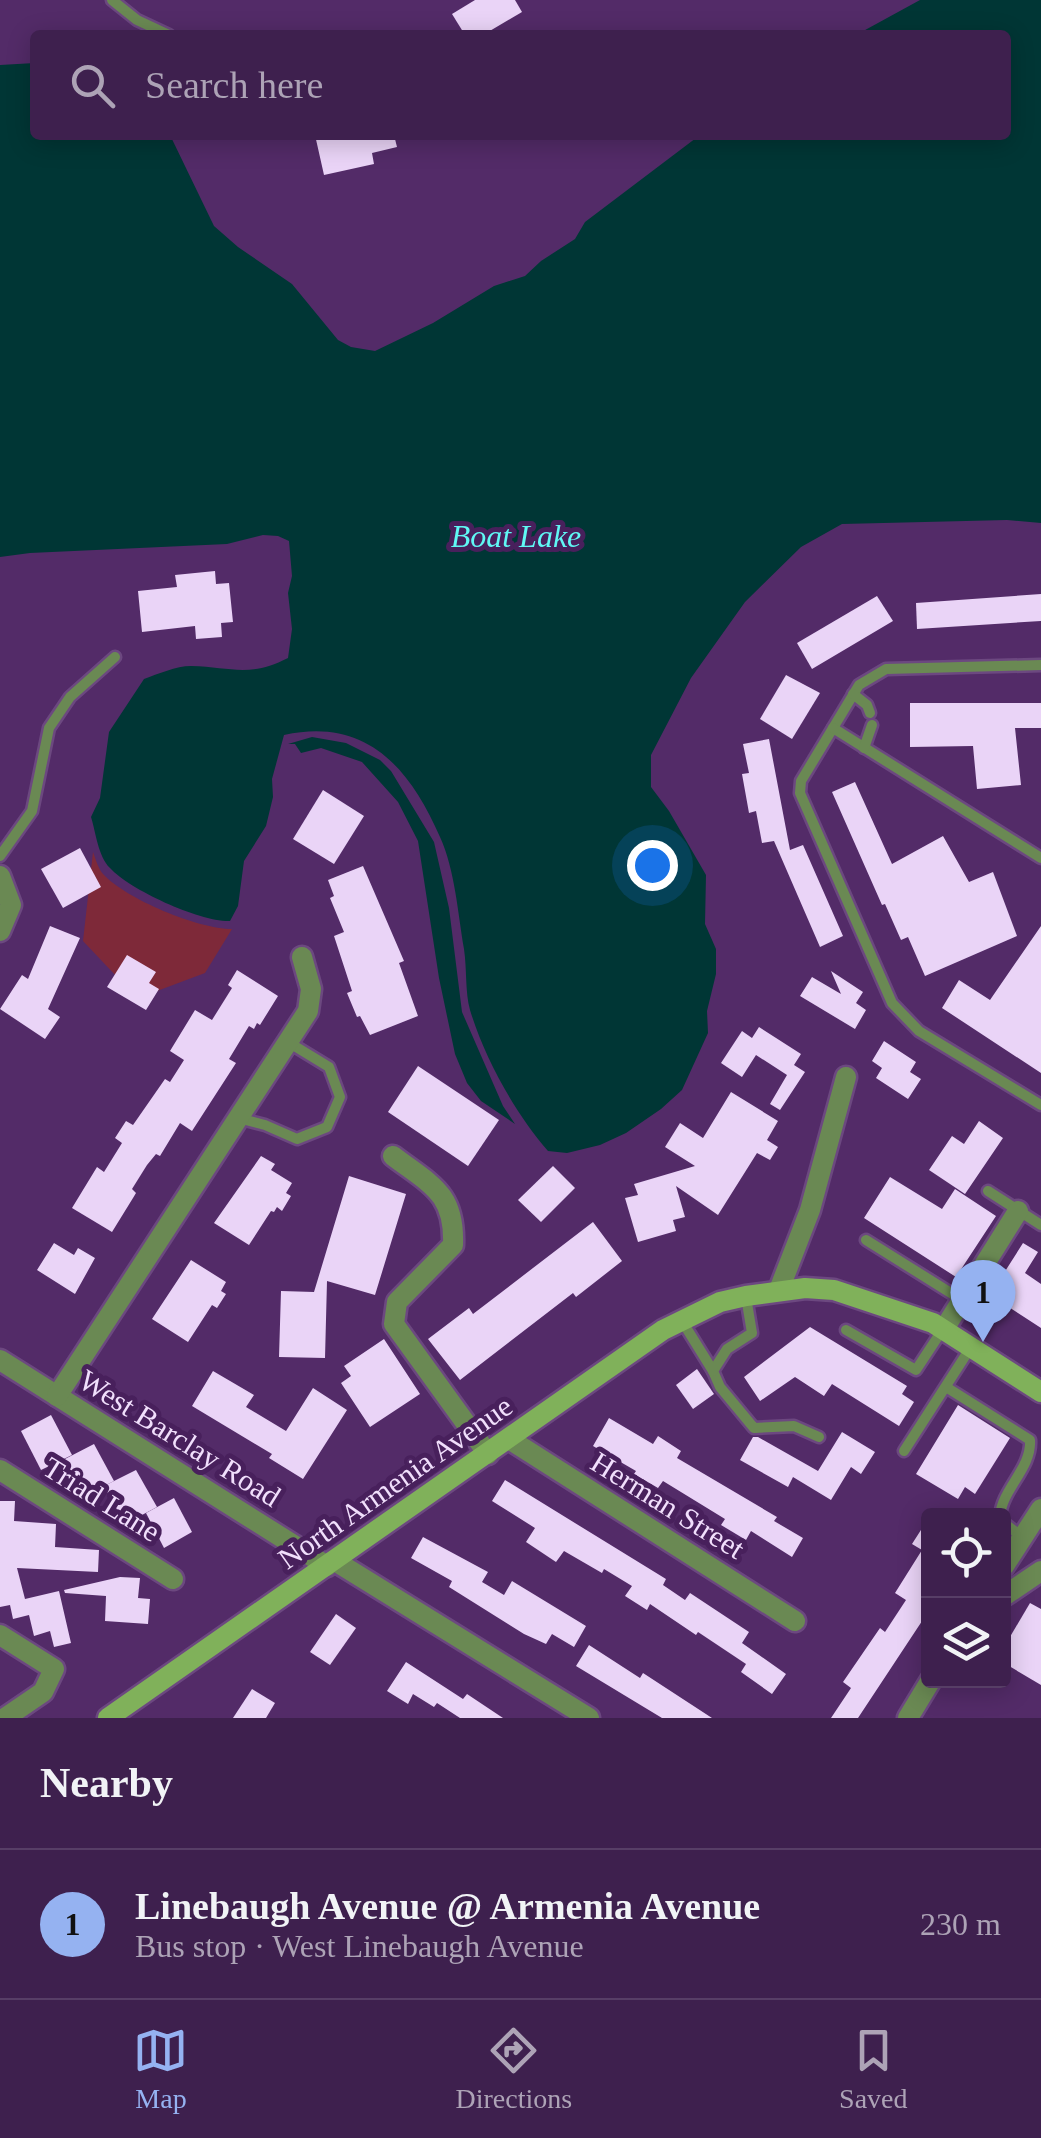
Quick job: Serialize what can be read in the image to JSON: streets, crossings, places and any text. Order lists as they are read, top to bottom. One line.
{"streets":{"main road":["North Armenia Avenue"],"street":["West Barclay Road","Triad Lane","Herman Street"]},"crossings":[["West Barclay Road","North Armenia Avenue"],["North Armenia Avenue","Herman Street"]],"water":["Boat Lake"],"page":{"search":"Search here","pins":"1","heading":"Nearby","list":[{"mark":"1","name":"Linebaugh Avenue @ Armenia Avenue","note":"Bus stop · West Linebaugh Avenue","value":"230 m"}],"nav":["Map","Directions","Saved"]}}
